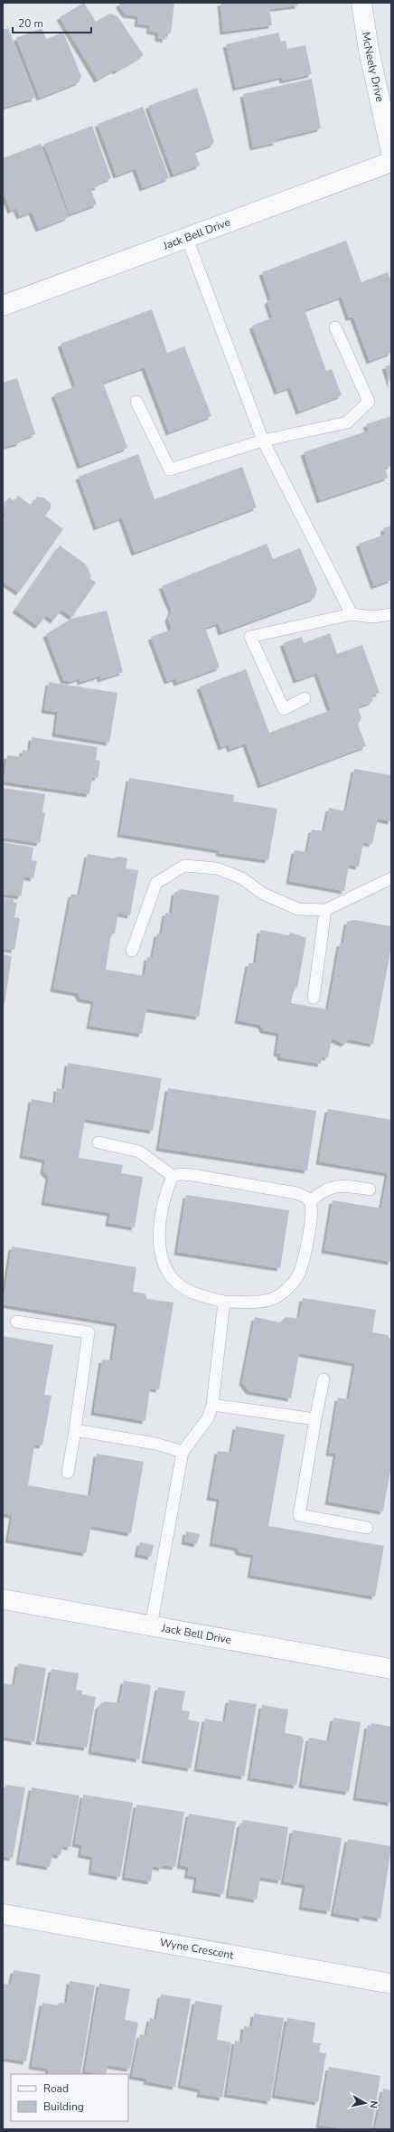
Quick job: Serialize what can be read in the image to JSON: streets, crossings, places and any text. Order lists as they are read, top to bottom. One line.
{"streets":{"street":["McNeely Drive","Jack Bell Drive","Wyne Crescent"]},"legend":["Road","Building"],"scale_bar":"20 m","north":"right"}
